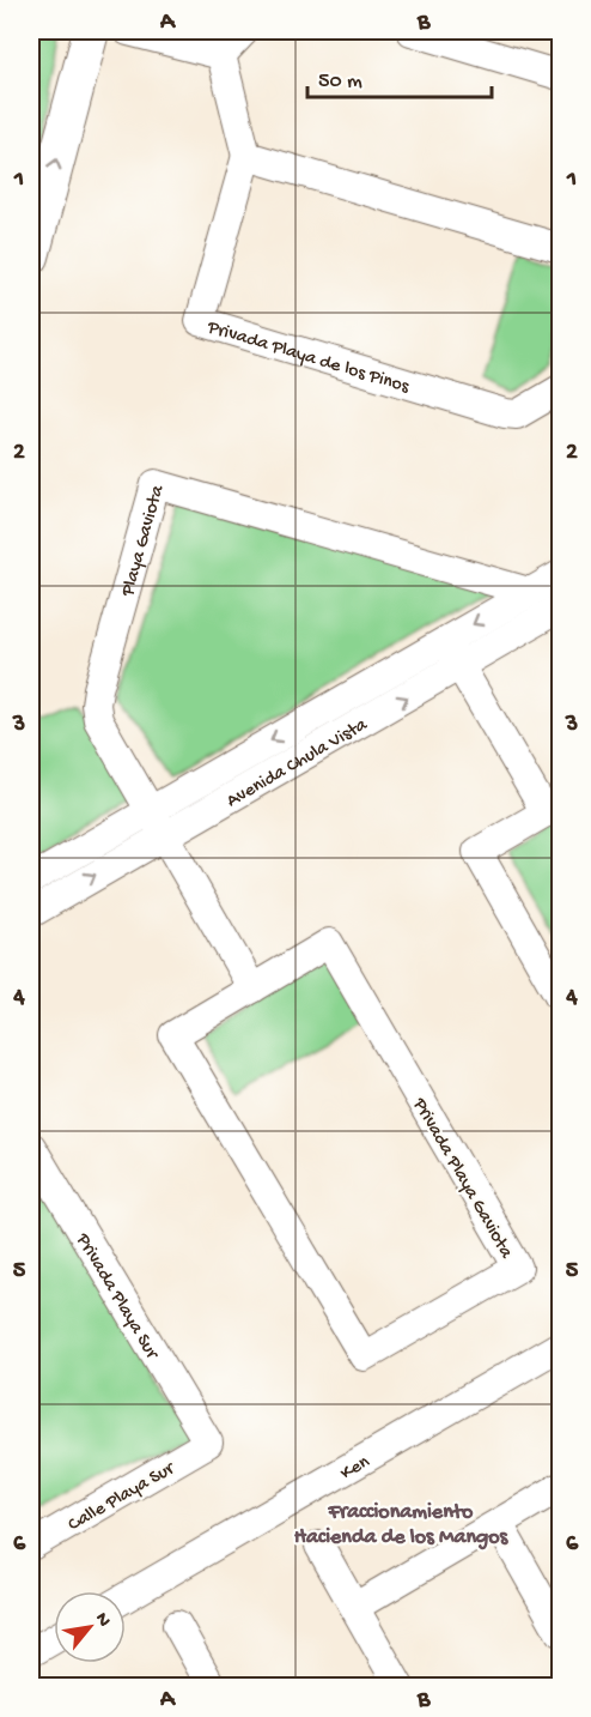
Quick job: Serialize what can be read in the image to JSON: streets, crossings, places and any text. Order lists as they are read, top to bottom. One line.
{"streets":{"street":["Privada Playa de los Pinos","Playa Gaviota","Avenida Chula Vista","Privada Playa Gaviota","Privada Playa Sur","Ken","Calle Playa Sur"]},"crossings":[["Playa Gaviota","Avenida Chula Vista"],["Privada Playa Sur","Calle Playa Sur"]],"districts":["Fraccionamiento Hacienda de los Mangos"],"scale_bar":"50 m","north":"top right","grid":{"columns":["A","B"],"rows":["1","2","3","4","5","6"]}}
